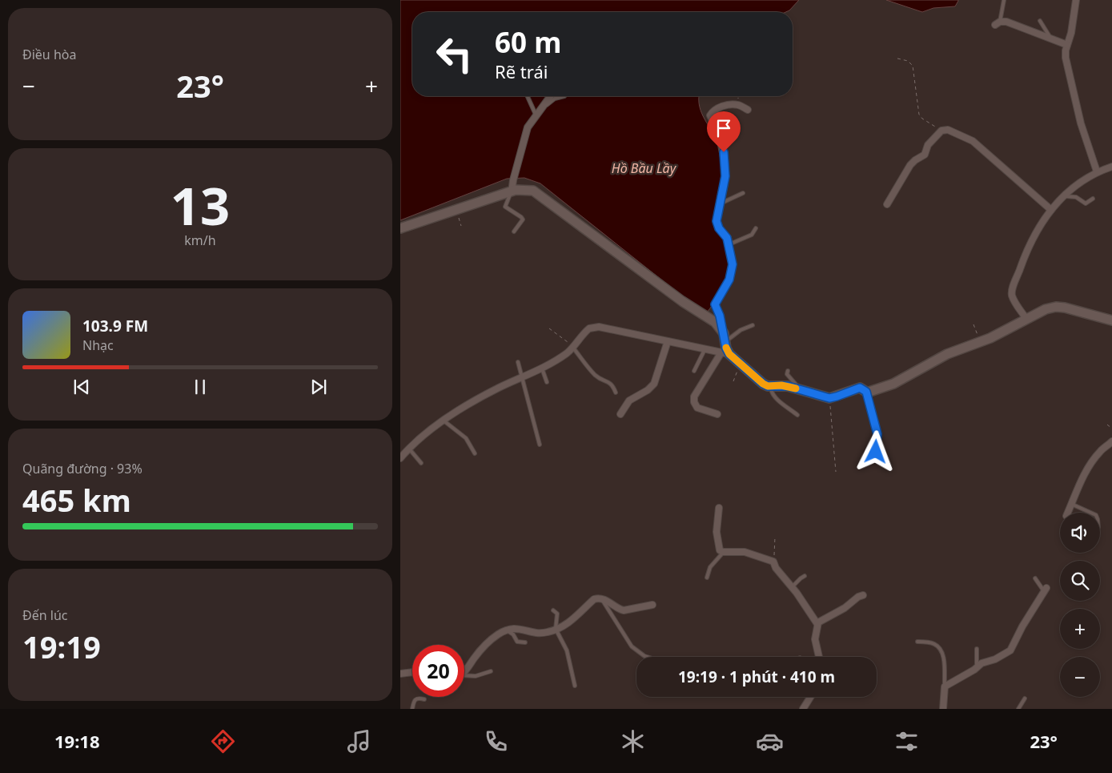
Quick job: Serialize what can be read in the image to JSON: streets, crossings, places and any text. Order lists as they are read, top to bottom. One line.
{"water":["Hồ Bầu Lầy"],"page":{"tile":["Điều hòa",["13","km/h"],["Quãng đường · 93%","465 km"],["Đến lúc","19:19"]],"turn":["60 m","Rẽ trái"],"heat":["−","23°","+"],"song":["103.9 FM","Nhạc"],"map_buttons":["+","−"],"limit":"20","trip":"19:19 · 1 phút · 410 m","tabs":["19:18","23°"]}}
